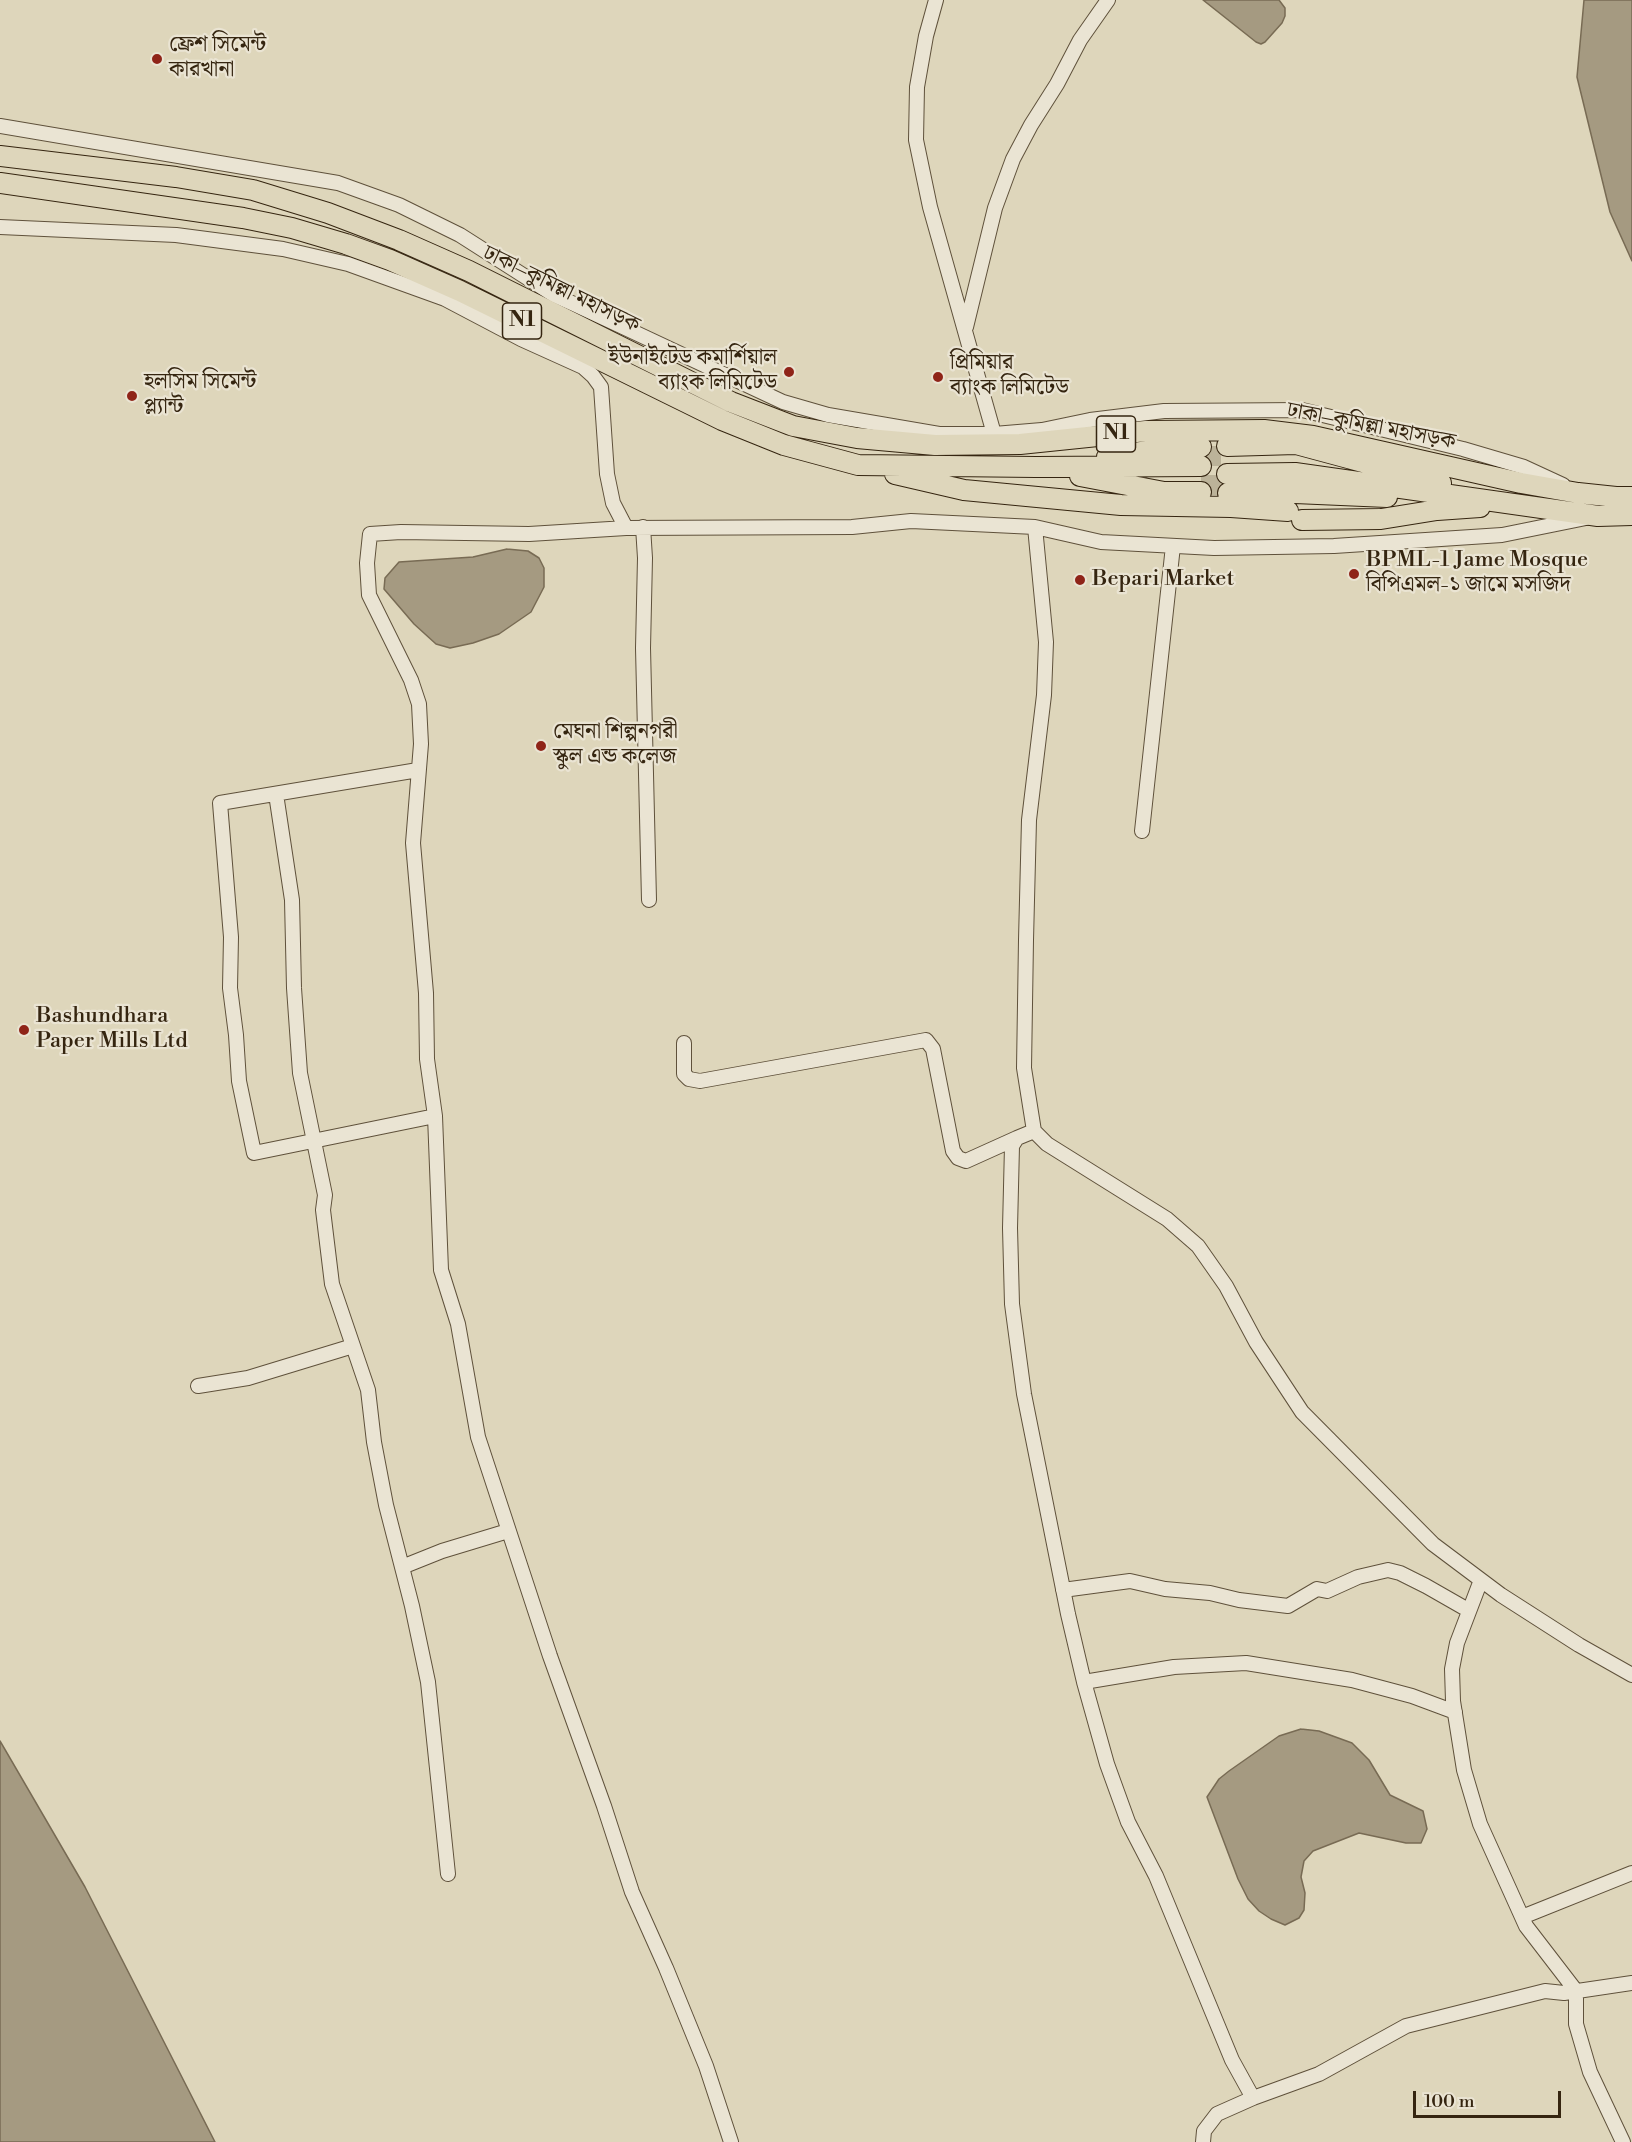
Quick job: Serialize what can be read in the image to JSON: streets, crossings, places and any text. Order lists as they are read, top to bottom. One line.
{"streets":{"highway":["ঢাকা–কুমিল্লা মহাসড়ক","N1"]},"places":["ফ্রেশ সিমেন্ট কারখানা","ইউনাইটেড কমার্শিয়াল ব্যাংক লিমিটেড","প্রিমিয়ার ব্যাংক লিমিটেড","হলসিম সিমেন্ট প্ল্যান্ট","BPML-1 Jame Mosque বিপিএমল-১ জামে মসজিদ","Bepari Market","মেঘনা শিল্পনগরী স্কুল এন্ড কলেজ","Bashundhara Paper Mills Ltd"],"scale_bar":"100 m"}
